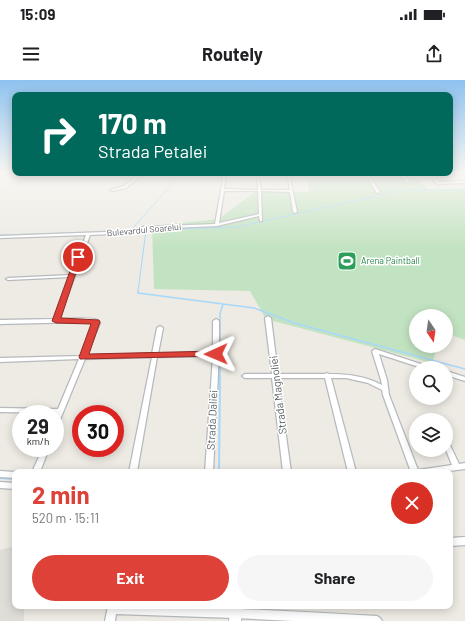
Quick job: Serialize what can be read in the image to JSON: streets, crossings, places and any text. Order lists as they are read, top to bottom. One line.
{"streets":{"street":["Bulevardul Soarelui","Strada Magnoliei","Strada Daliei"]},"places":{"sports":["Arena Paintball"]},"north":"bottom","page":{"status":"15:09","header":"Routely","turn":["170 m","Strada Petalei"],"speed":"29 km/h","limit":"30","heading":["2 min","520 m · 15:11"],"buttons":["Exit","Share"]}}
